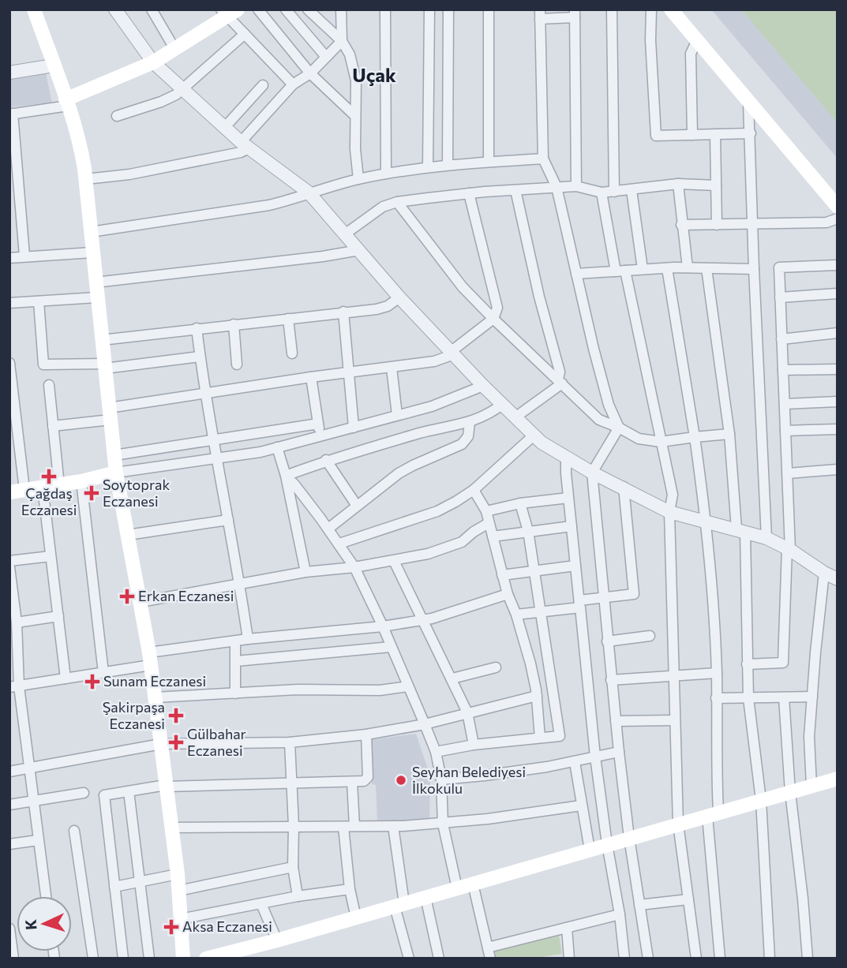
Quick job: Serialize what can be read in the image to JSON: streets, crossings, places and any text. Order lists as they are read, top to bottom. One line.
{"districts":["Uçak"],"places":{"health":["Çağdaş Eczanesi","Soytoprak Eczanesi","Erkan Eczanesi","Sunam Eczanesi","Şakirpaşa Eczanesi","Gülbahar Eczanesi","Aksa Eczanesi"],"other":["Seyhan Belediyesi İlkokulu"]},"north":"left"}
